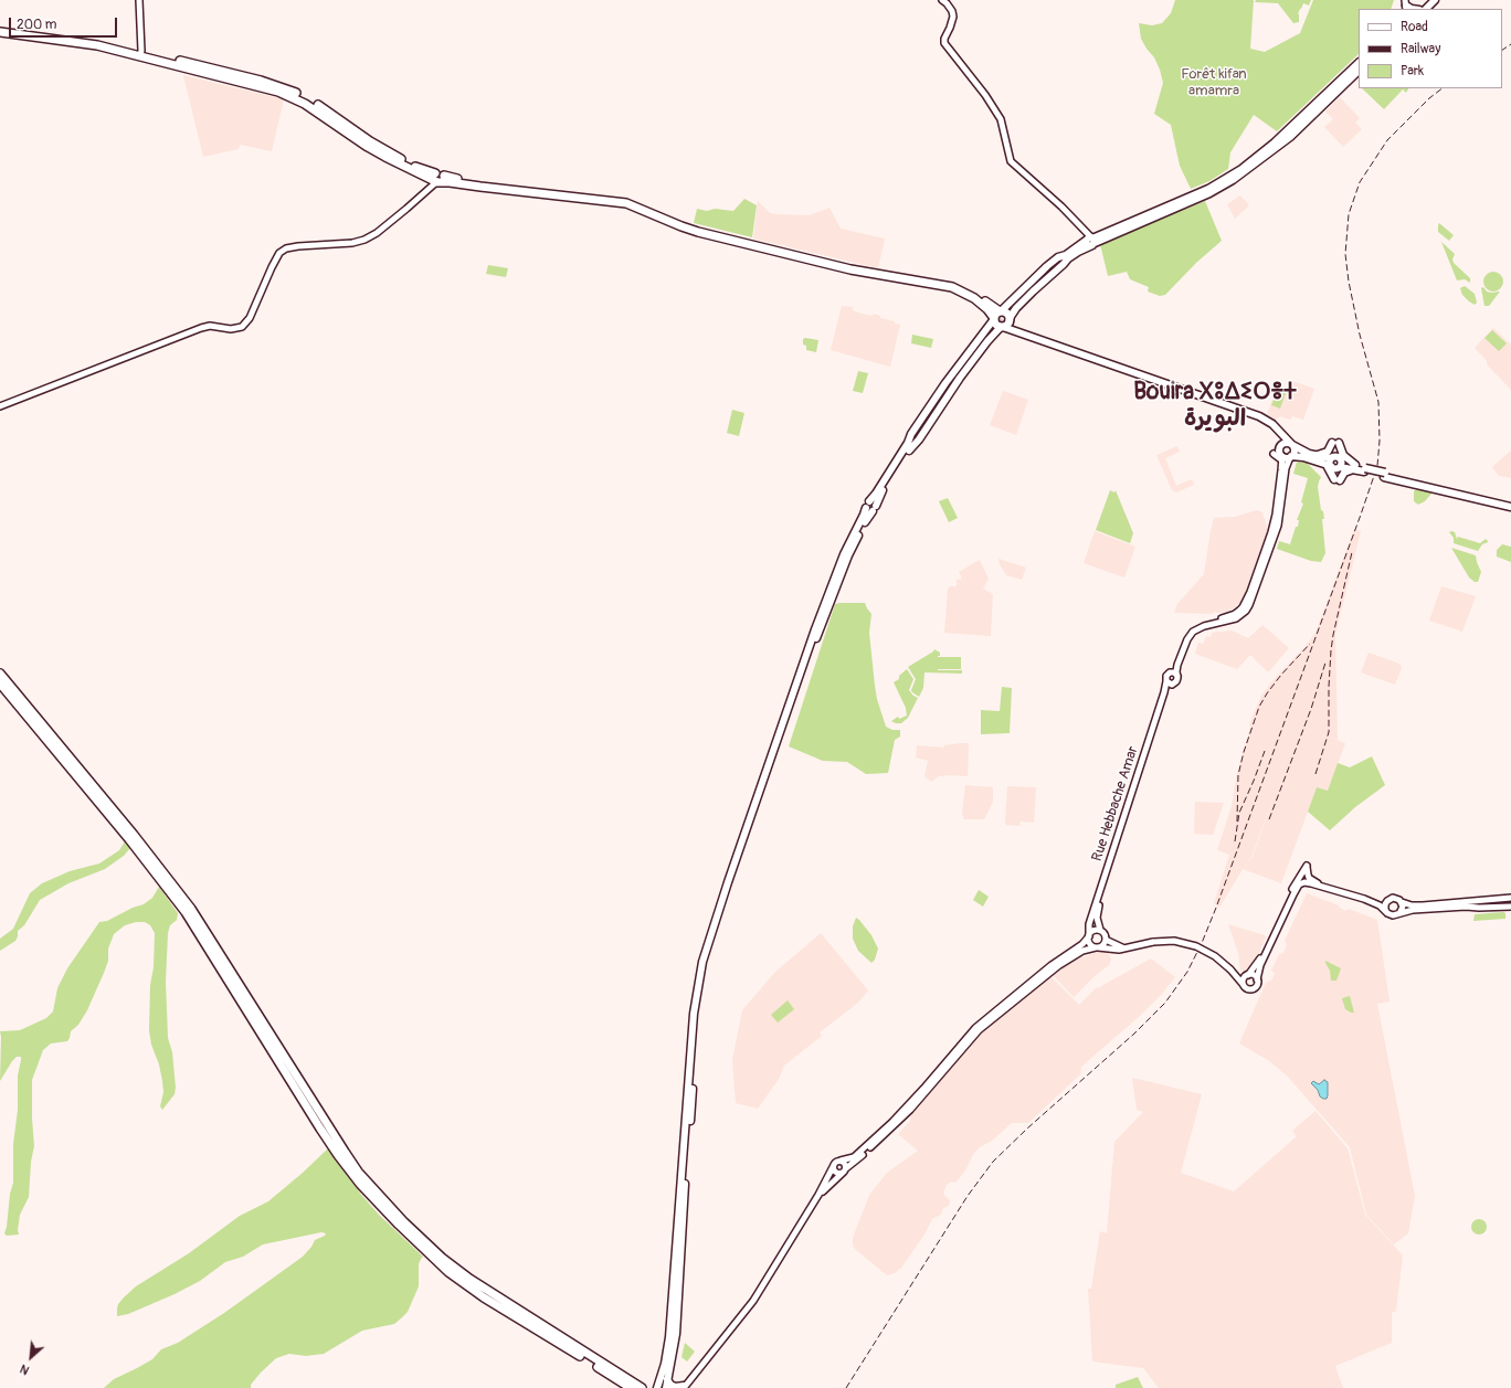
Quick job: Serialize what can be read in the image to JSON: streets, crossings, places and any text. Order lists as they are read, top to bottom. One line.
{"streets":{"main road":["Rue Hebbache Amar"]},"districts":["Bouira ⵝⵓⵠⵉⵔⴻⵜ البويرة"],"parks":["Forêt kifan amamra"],"legend":["Road","Railway","Park"],"scale_bar":"200 m","north":"bottom left"}
